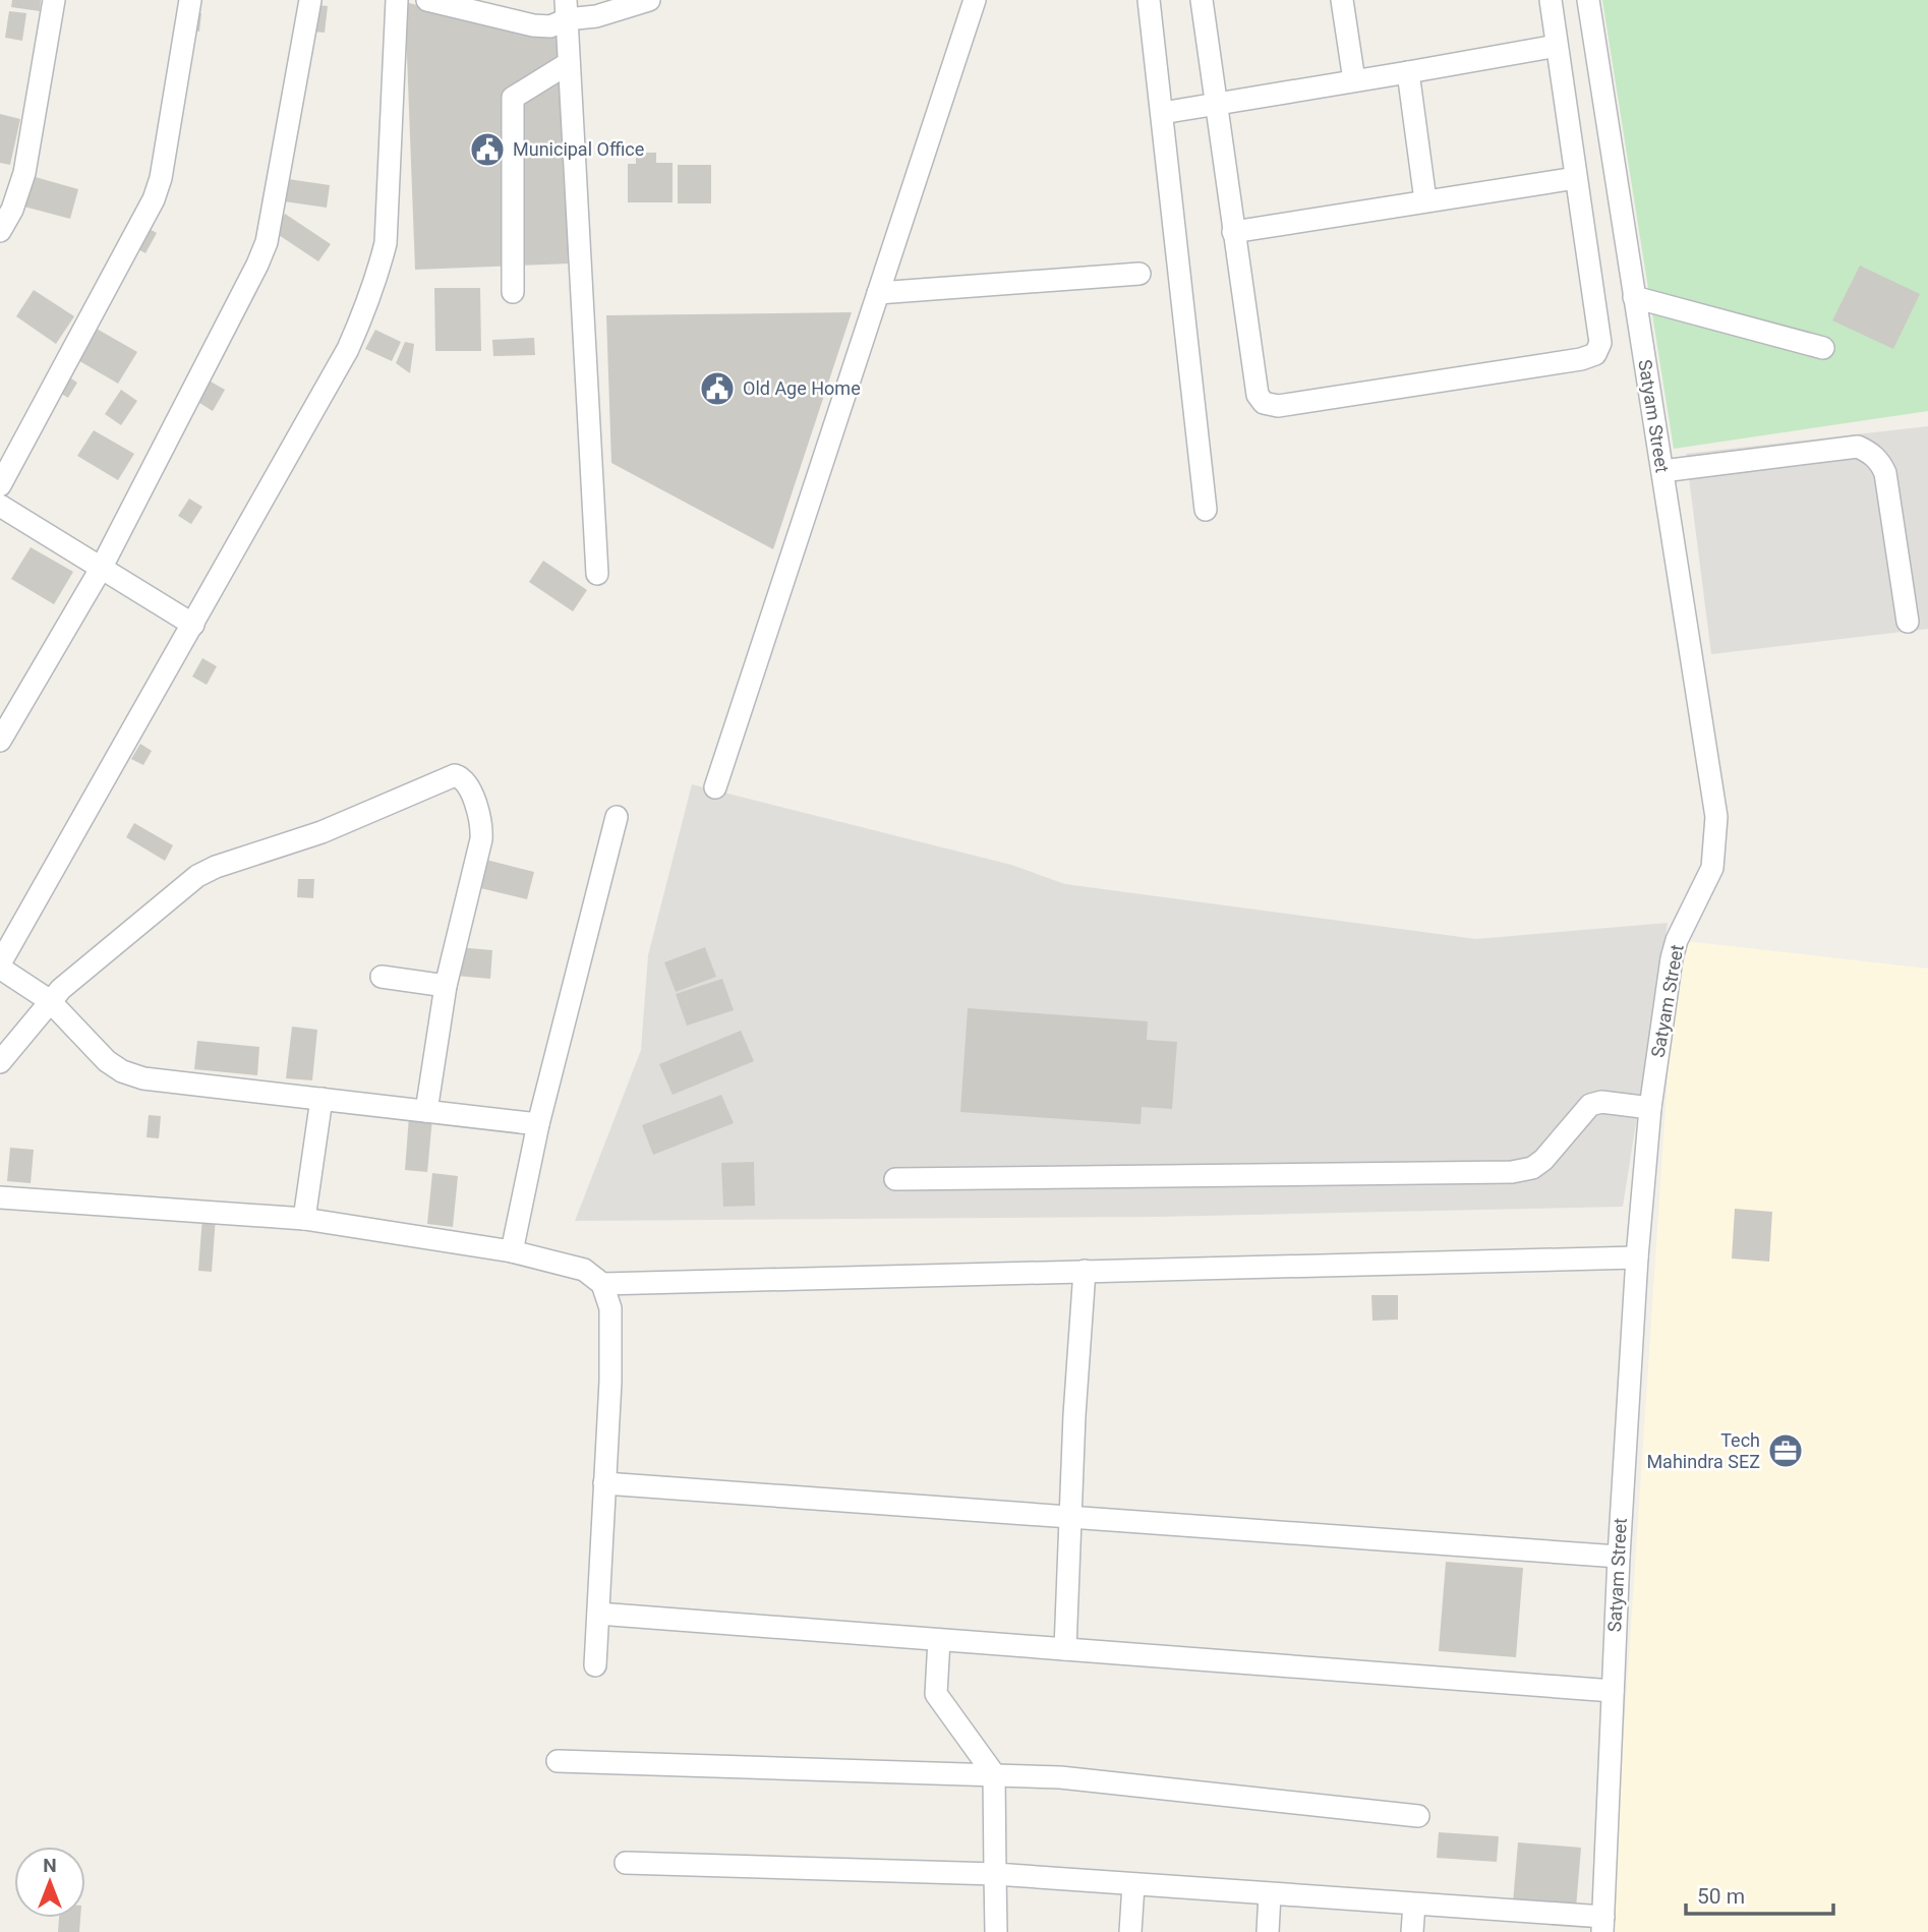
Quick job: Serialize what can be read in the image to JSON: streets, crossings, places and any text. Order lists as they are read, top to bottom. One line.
{"streets":{"street":["Satyam Street"]},"places":{"public building":["Municipal Office","Old Age Home"],"office":["Tech Mahindra SEZ"]},"scale_bar":"50 m","north":"top"}
